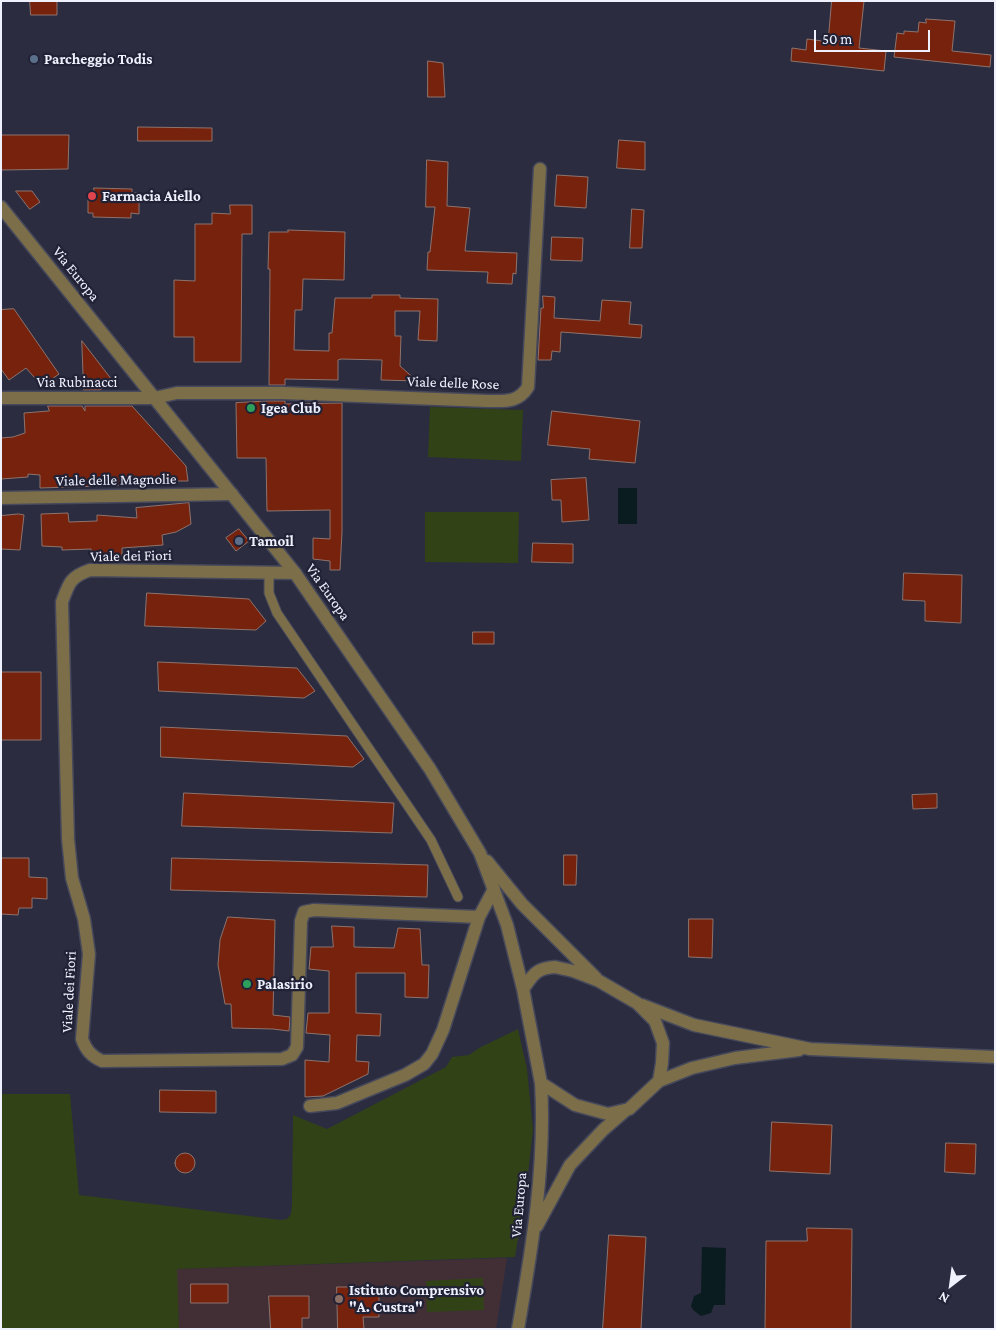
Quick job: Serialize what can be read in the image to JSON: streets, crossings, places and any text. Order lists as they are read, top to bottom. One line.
{"streets":{"street":["Via Europa","Via Rubinacci","Viale delle Rose","Viale delle Magnolie","Viale dei Fiori"]},"crossings":[["Via Europa","Via Rubinacci"],["Via Europa","Viale delle Rose"],["Via Europa","Viale delle Magnolie"],["Via Europa","Viale dei Fiori"],["Via Rubinacci","Viale delle Rose"]],"places":["Parcheggio Todis","Farmacia Aiello","Igea Club","Tamoil","Palasirio","Istituto Comprensivo \"A. Custra\""],"scale_bar":"50 m","north":"bottom left"}
